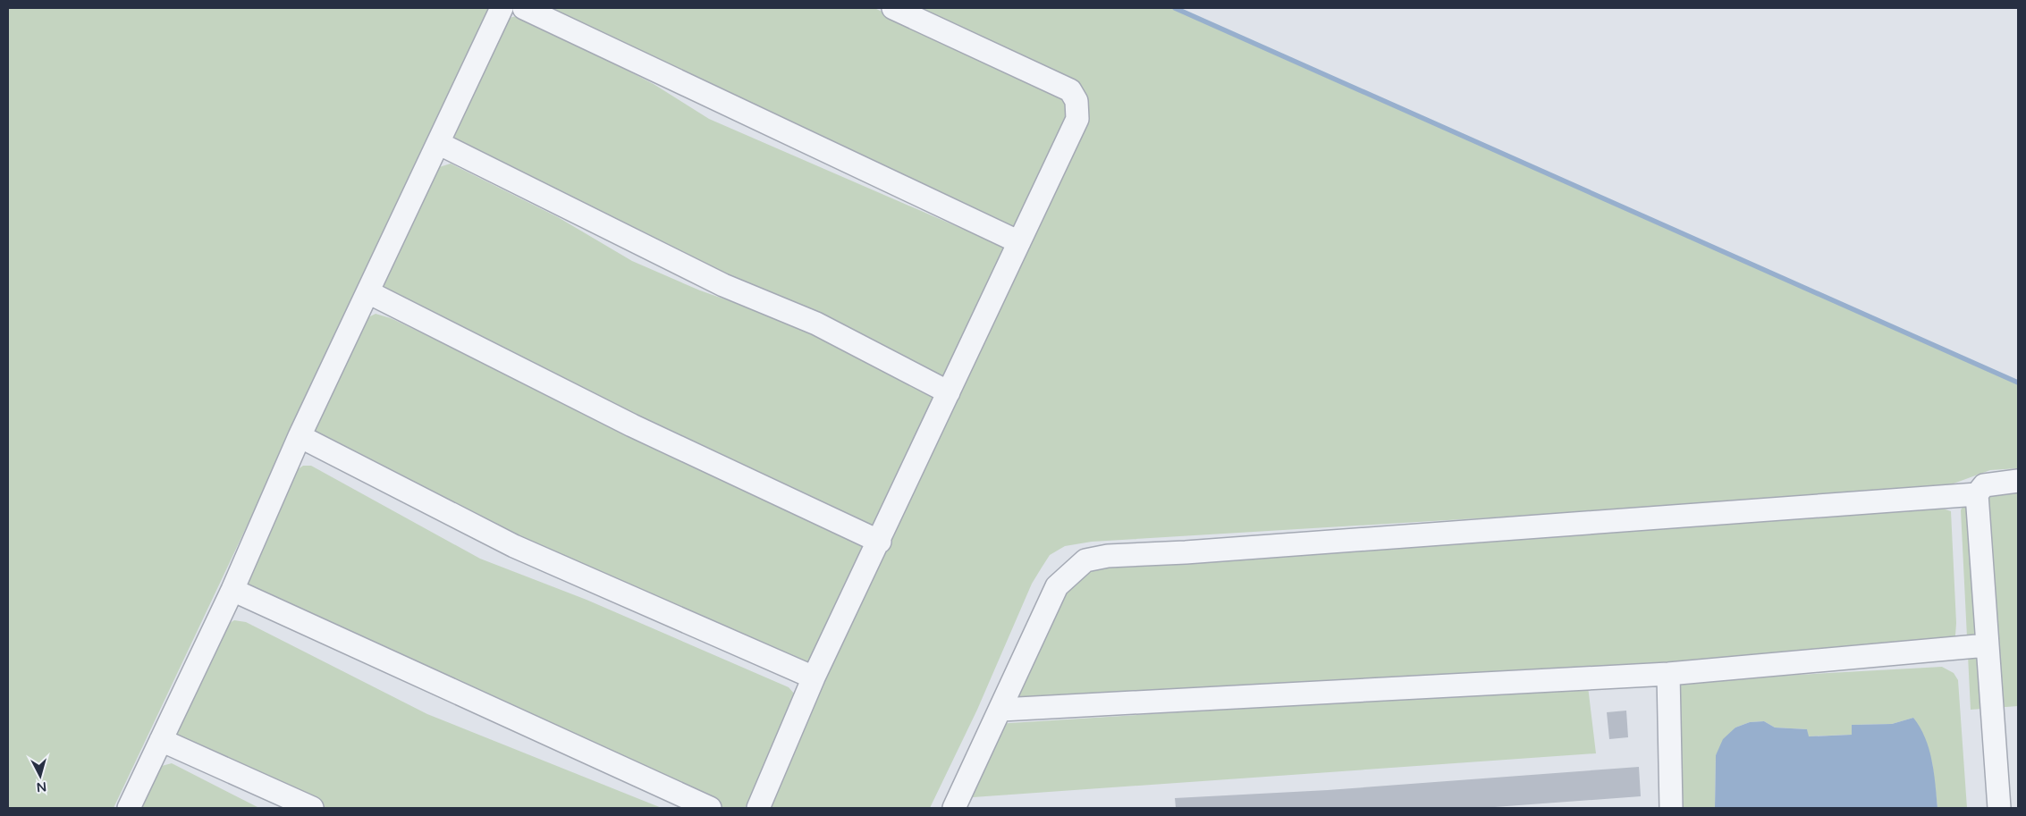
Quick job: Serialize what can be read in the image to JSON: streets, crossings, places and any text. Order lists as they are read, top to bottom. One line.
{"north":"bottom"}
